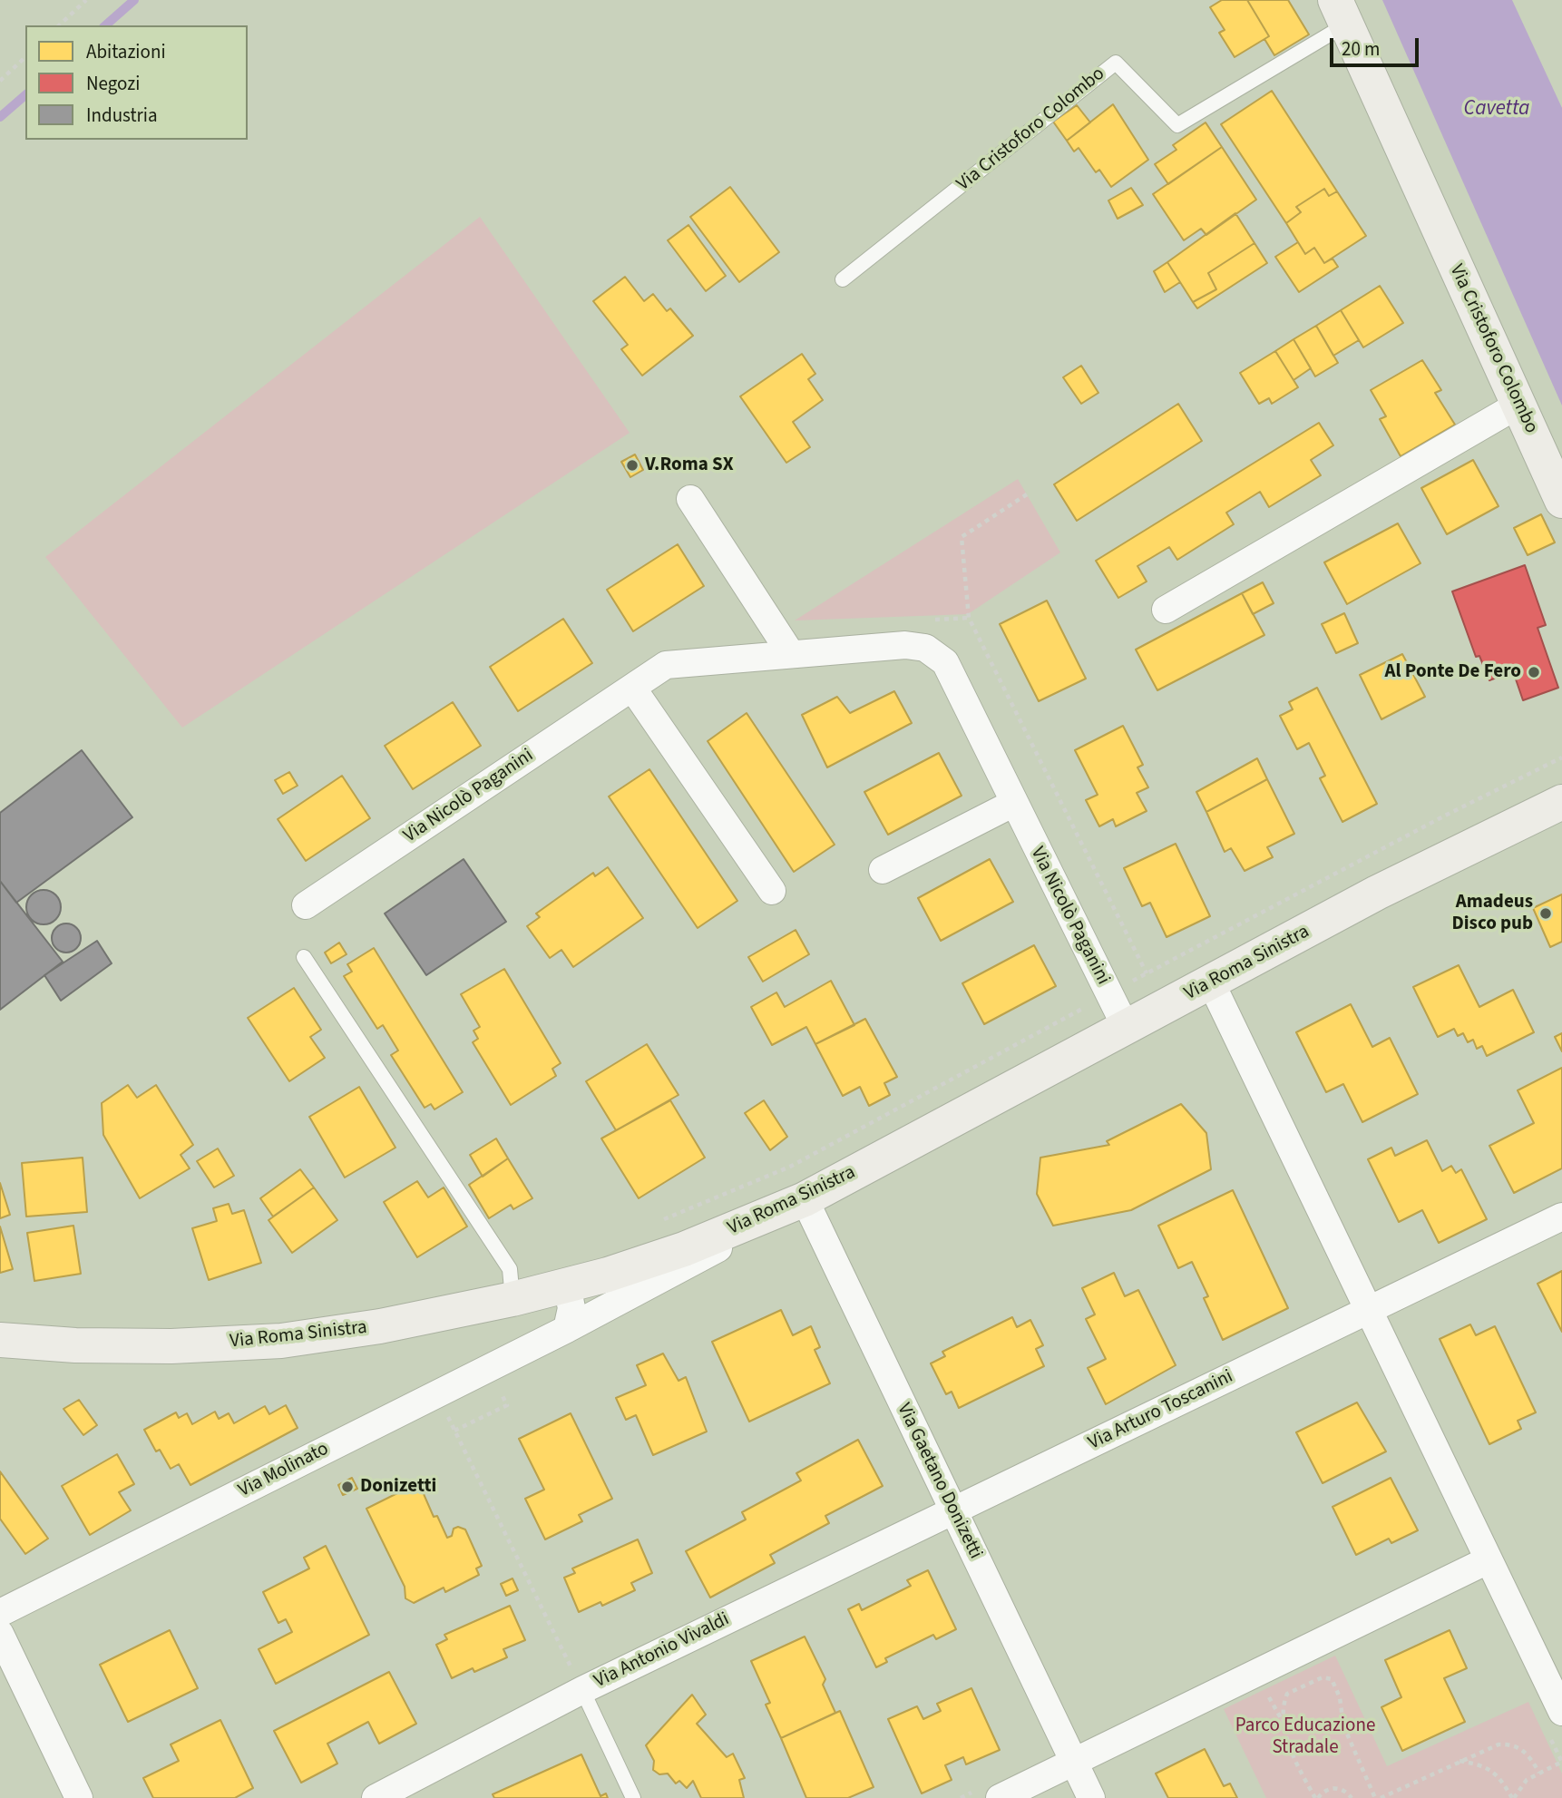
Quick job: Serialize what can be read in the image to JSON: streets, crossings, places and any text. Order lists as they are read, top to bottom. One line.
{"streets":{"street":["Via Cristoforo Colombo","Via Nicolò Paganini","Via Roma Sinistra","Via Arturo Toscanini","Via Molinato","Via Gaetano Donizetti","Via Antonio Vivaldi"]},"crossings":[["Via Nicolò Paganini","Via Roma Sinistra"],["Via Roma Sinistra","Via Molinato"],["Via Roma Sinistra","Via Gaetano Donizetti"],["Via Arturo Toscanini","Via Gaetano Donizetti"],["Via Arturo Toscanini","Via Antonio Vivaldi"],["Via Molinato","Via Gaetano Donizetti"],["Via Gaetano Donizetti","Via Antonio Vivaldi"]],"water":["Cavetta"],"parks":["Parco Educazione Stradale"],"places":["V.Roma SX","Al Ponte De Fero","Amadeus Disco pub","Donizetti"],"legend":["Abitazioni","Negozi","Industria"],"scale_bar":"20 m"}
